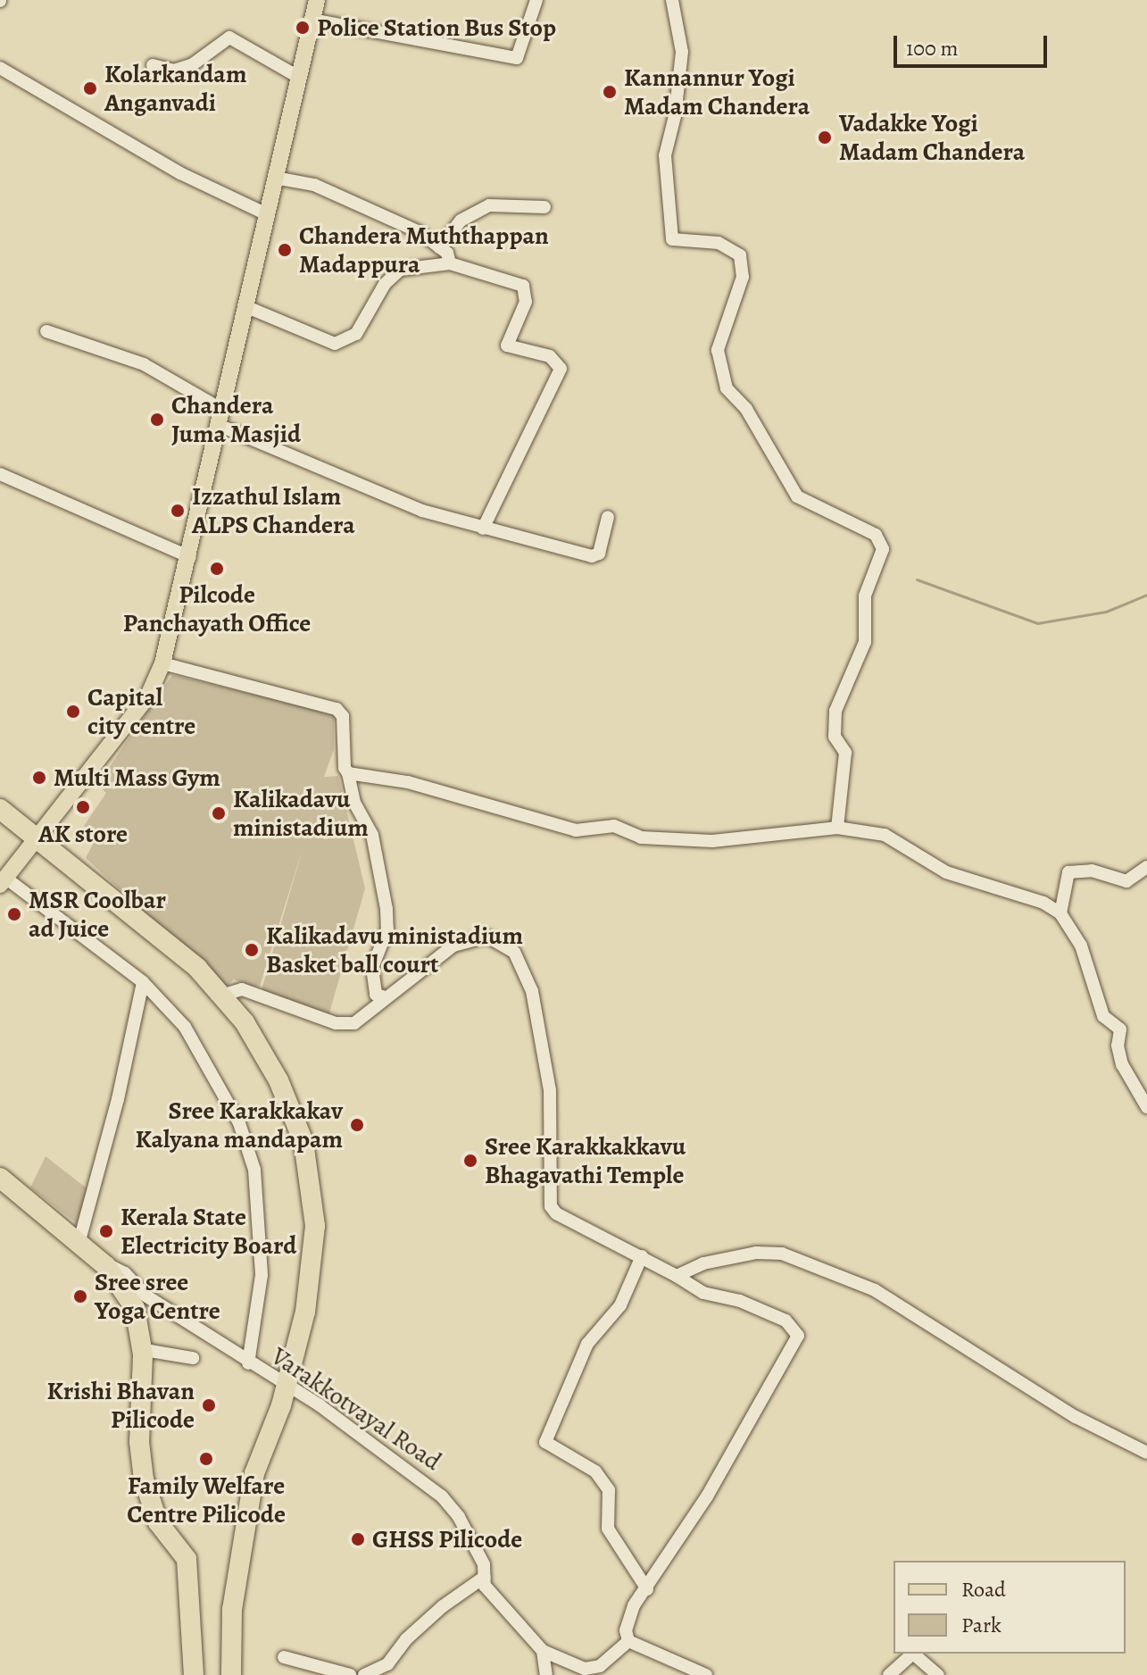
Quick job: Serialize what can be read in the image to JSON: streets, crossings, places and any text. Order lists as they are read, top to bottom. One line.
{"streets":{"street":["Varakkotvayal Road"]},"places":["Police Station Bus Stop","Kolarkandam Anganvadi","Kannannur Yogi Madam Chandera","Vadakke Yogi Madam Chandera","Chandera Muththappan Madappura","Chandera Juma Masjid","Izzathul Islam ALPS Chandera","Pilcode Panchayath Office","Capital city centre","Multi Mass Gym","AK store","Kalikadavu ministadium","MSR Coolbar ad Juice","Kalikadavu ministadium Basket ball court","Sree Karakkakav Kalyana mandapam","Sree Karakkakkavu Bhagavathi Temple","Kerala State Electricity Board","Sree sree Yoga Centre","Krishi Bhavan Pilicode","Family Welfare Centre Pilicode","GHSS Pilicode"],"legend":["Road","Park"],"scale_bar":"100 m"}
